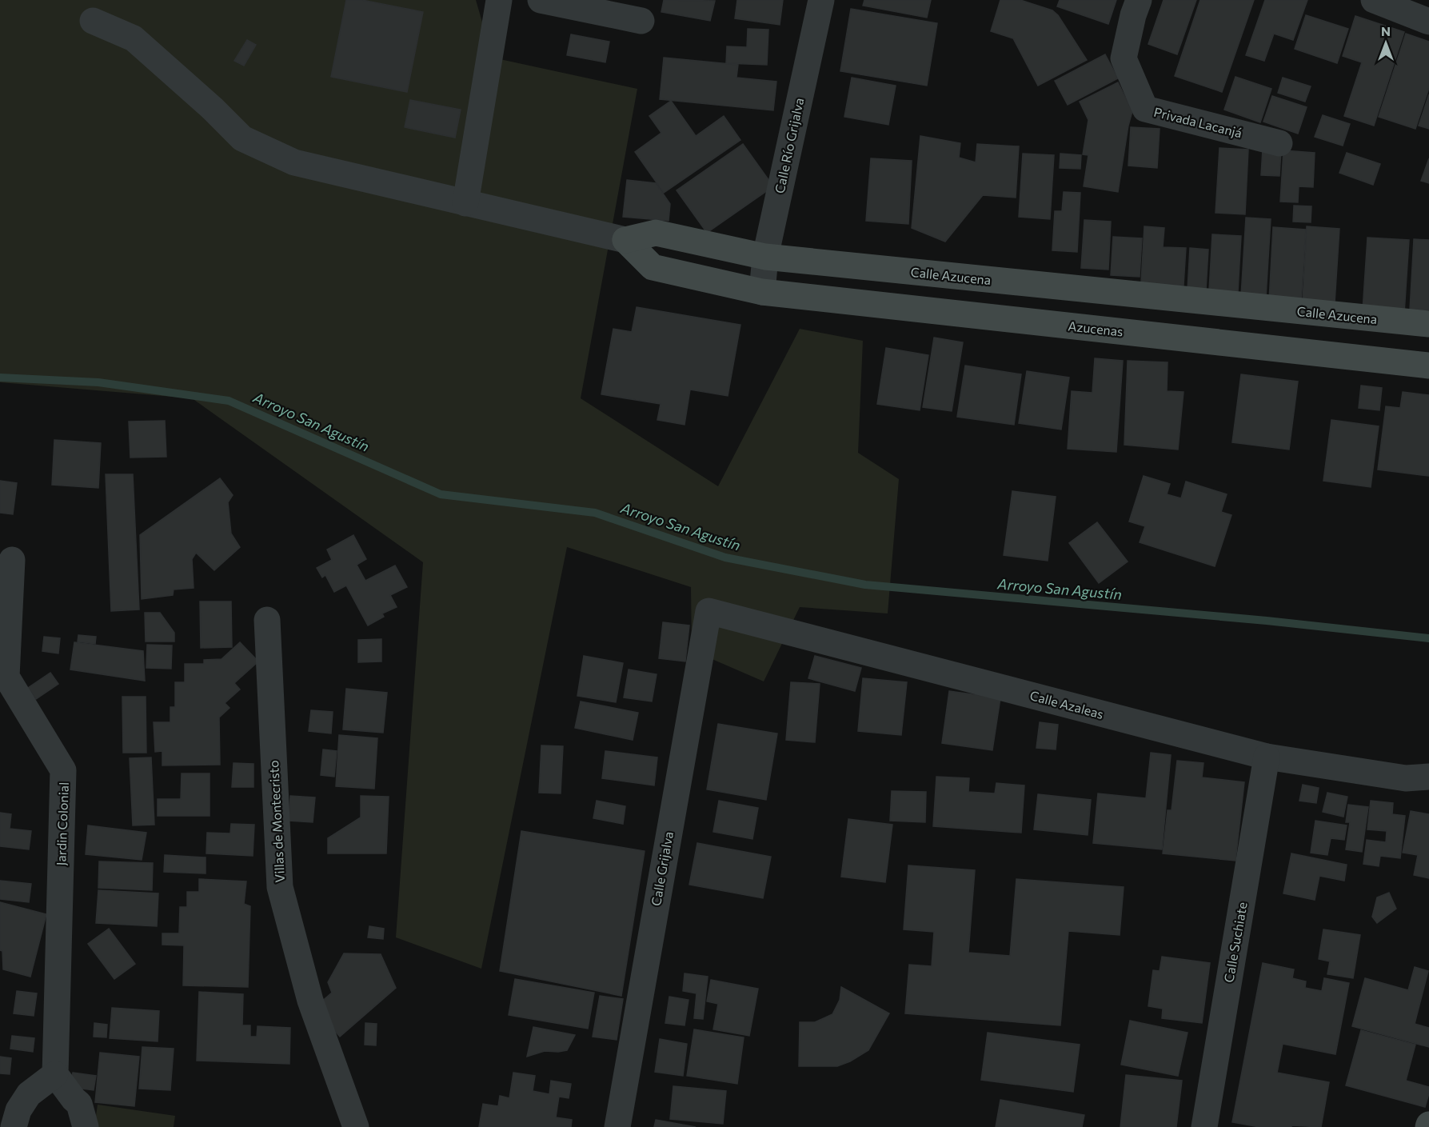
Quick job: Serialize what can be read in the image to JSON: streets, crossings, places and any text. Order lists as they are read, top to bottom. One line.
{"streets":{"street":["Privada Lacanjá","Calle Río Grijalva","Calle Azucena","Azucenas","Calle Azaleas","Villas de Montecristo","Jardin Colonial","Calle Grijalva","Calle Suchiate"]},"crossings":[["Calle Río Grijalva","Calle Azucena"],["Calle Río Grijalva","Azucenas"],["Calle Azaleas","Calle Grijalva"],["Calle Azaleas","Calle Suchiate"]],"water":["Arroyo San Agustín"],"north":"top"}
